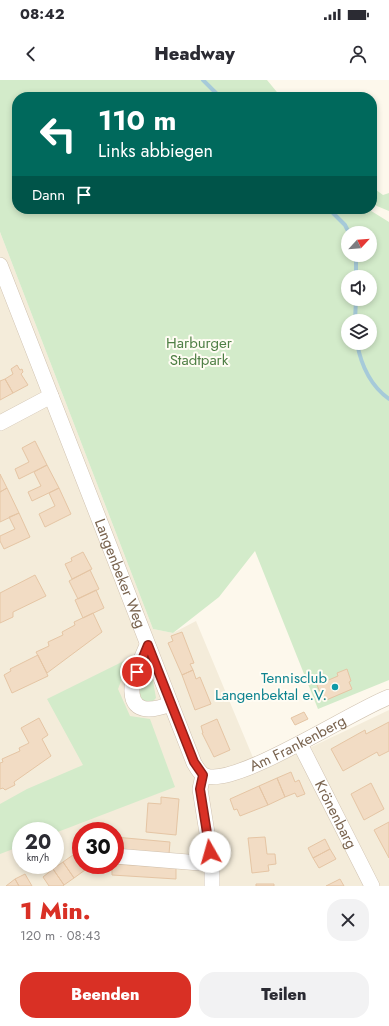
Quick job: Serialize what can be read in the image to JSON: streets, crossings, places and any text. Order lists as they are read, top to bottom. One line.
{"streets":{"street":["Langenbeker Weg","Am Frankenberg","Krönenbarg"]},"crossings":[["Langenbeker Weg","Am Frankenberg"],["Am Frankenberg","Krönenbarg"]],"parks":["Harburger Stadtpark"],"places":["Tennisclub Langenbektal e.V."],"north":"top right","page":{"status":"08:42","header":"Headway","turn":["110 m","Links abbiegen"],"then":"Dann","speed":"20 km/h","limit":"30","heading":["1 Min.","120 m · 08:43"],"buttons":["Beenden","Teilen"]}}
